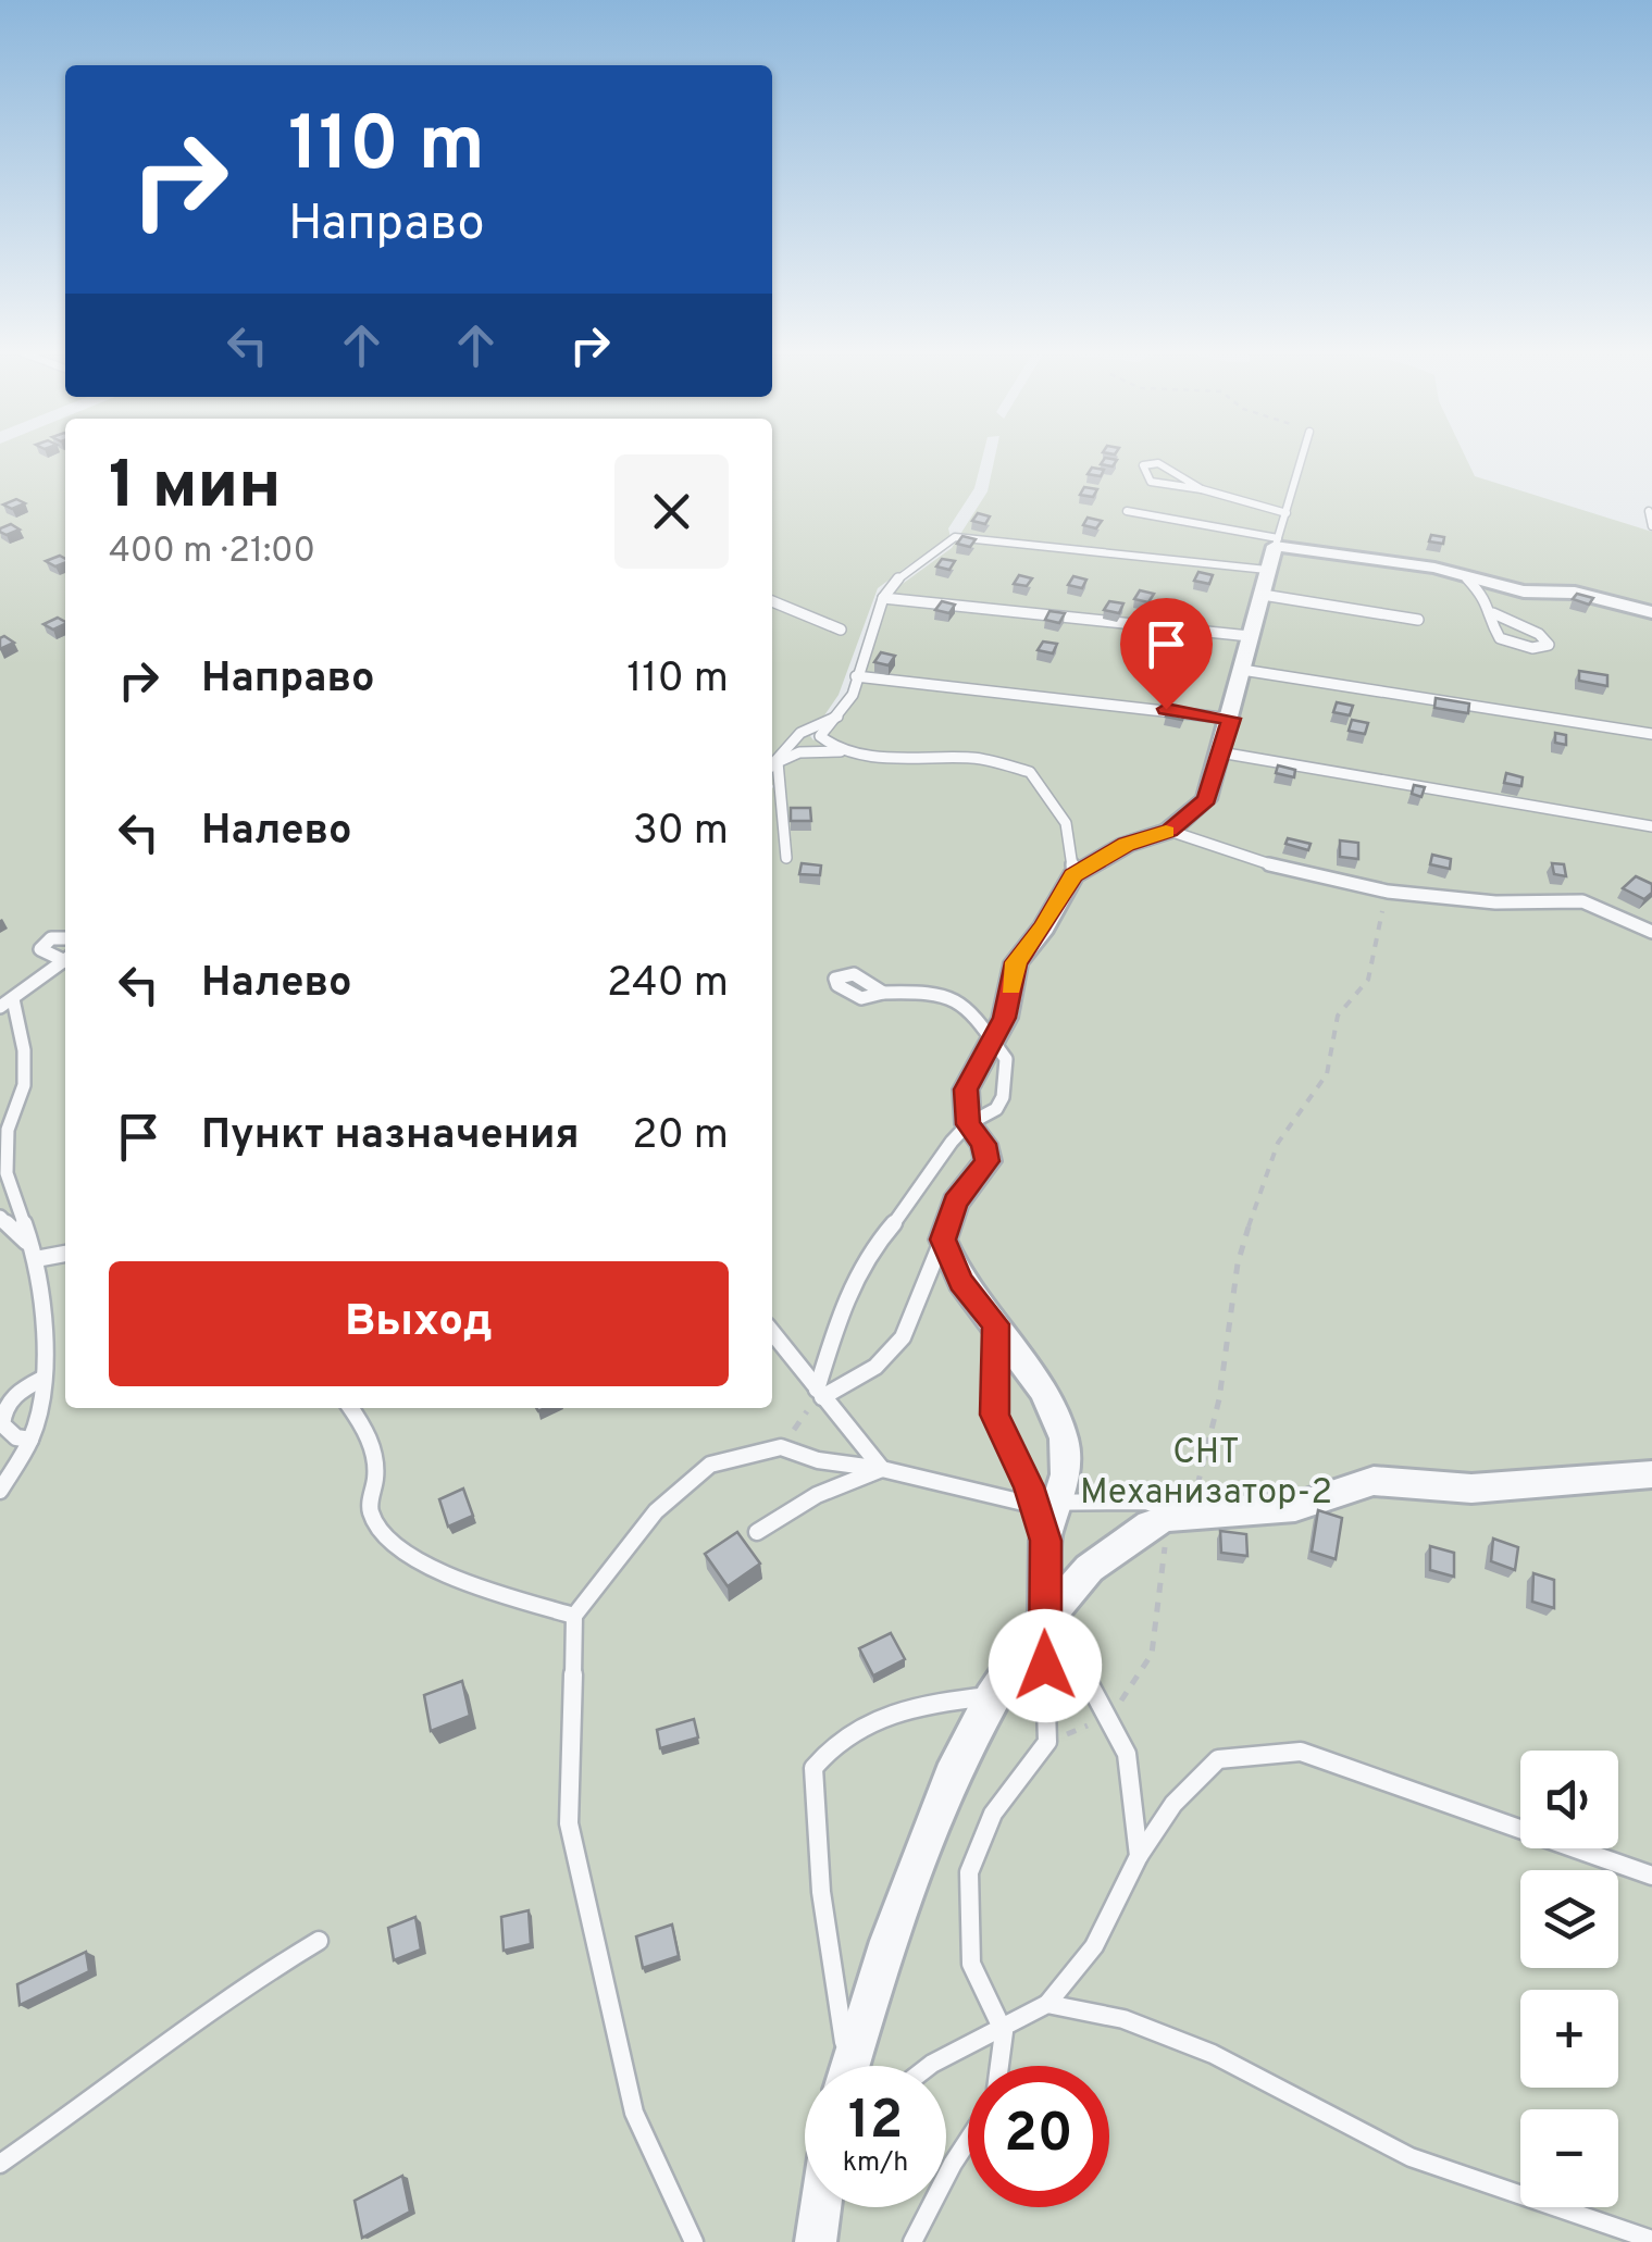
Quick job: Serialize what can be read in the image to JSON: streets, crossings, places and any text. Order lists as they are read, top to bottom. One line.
{"parks":["СНТ Механизатор-2"],"page":{"turn":["110 m","Направо"],"heading":["1 мин","400 m · 21:00"],"list":[{"name":"Направо","value":"110 m"},{"name":"Налево","value":"30 m"},{"name":"Налево","value":"240 m"},{"name":"Пункт назначения","value":"20 m"}],"buttons":"Выход","map_buttons":["+","−"],"speed":"12 km/h","limit":"20"}}
